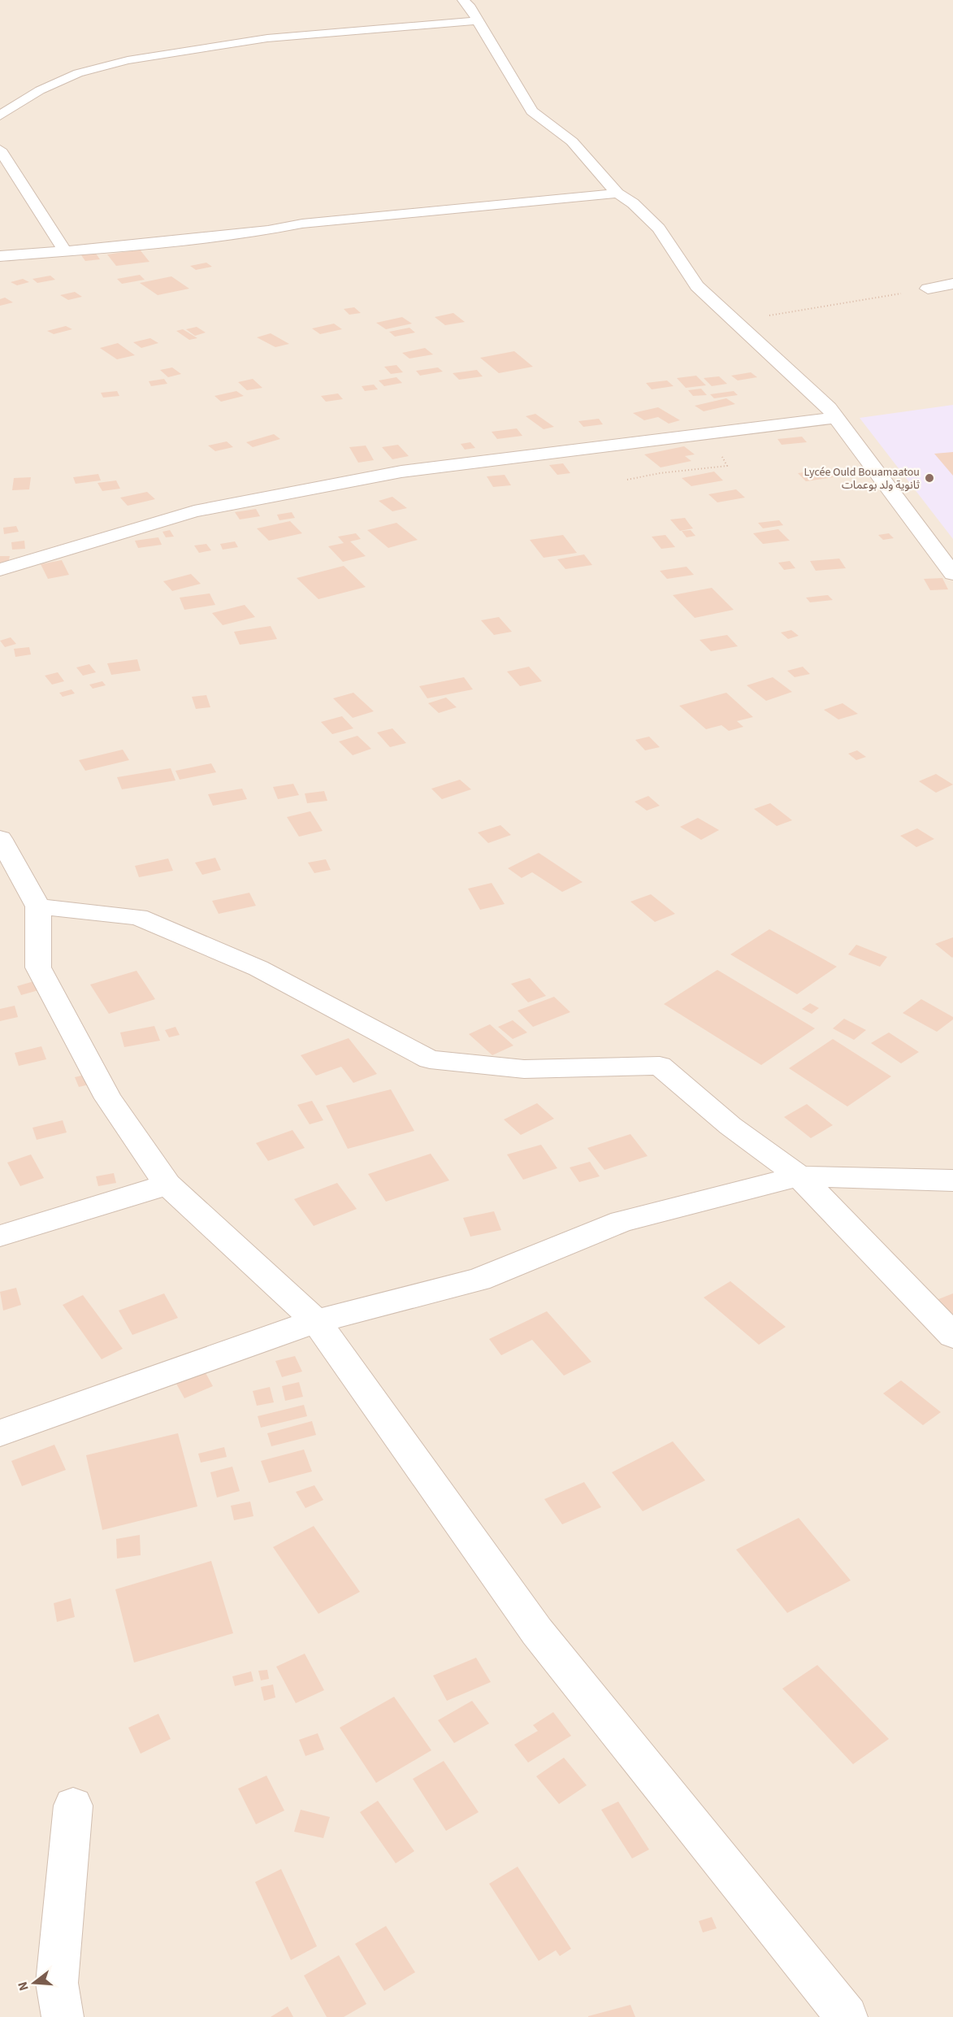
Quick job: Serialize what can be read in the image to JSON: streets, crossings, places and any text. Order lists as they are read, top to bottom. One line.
{"places":["Lycée Ould Bouamaatou ثانوية ولد بوعمات"],"north":"left"}
